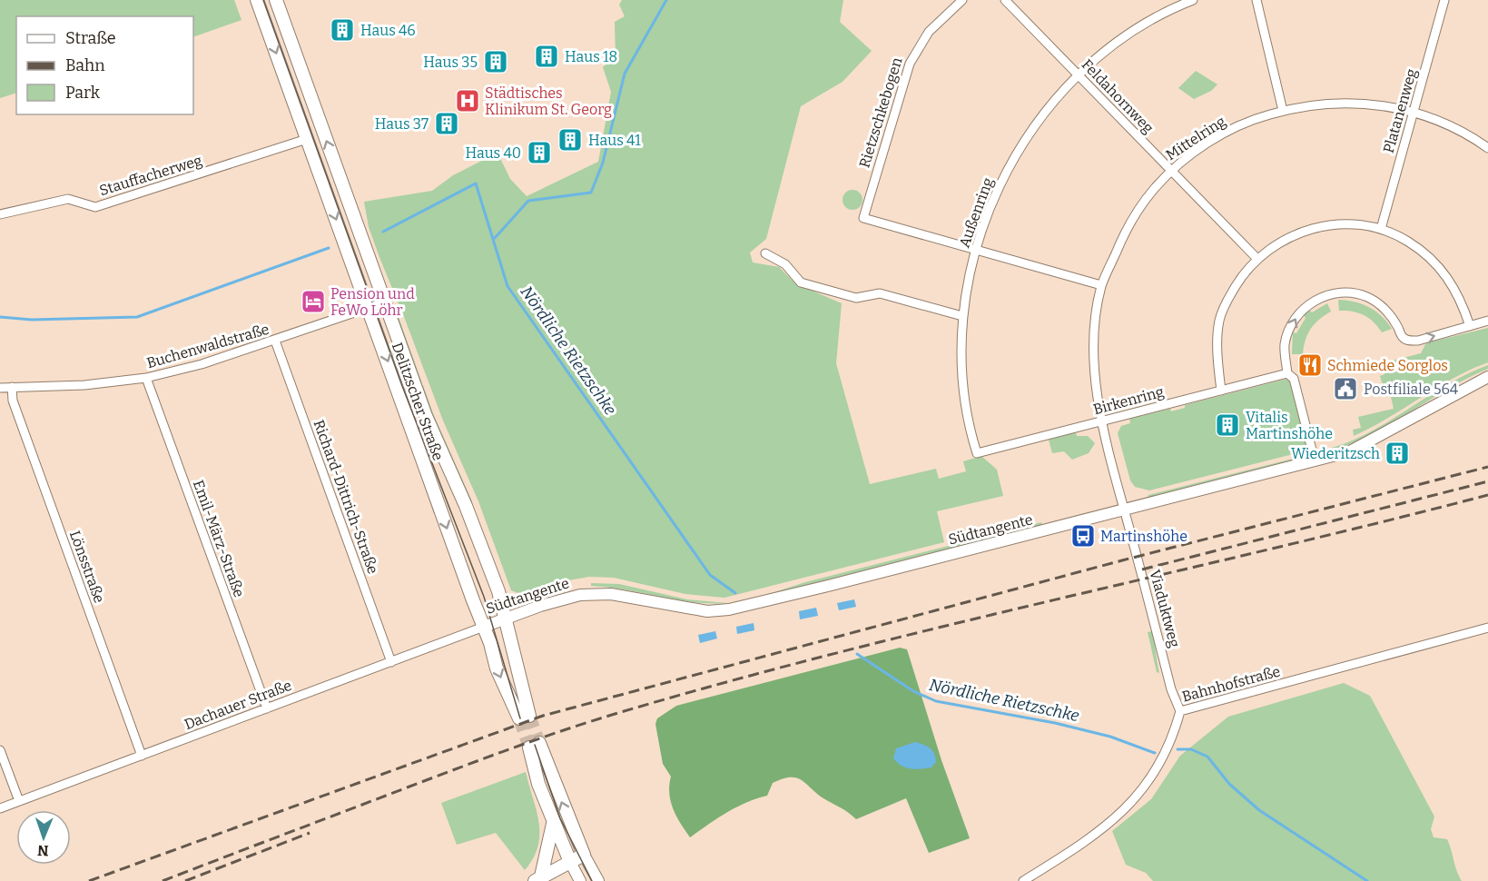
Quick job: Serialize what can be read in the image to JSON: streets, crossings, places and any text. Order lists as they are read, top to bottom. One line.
{"streets":{"main road":["Delitzscher Straße"],"street":["Feldahornweg","Platanenweg","Rietzschkebogen","Mittelring","Stauffacherweg","Außenring","Buchenwaldstraße","Birkenring","Richard-Dittrich-Straße","Südtangente","Emil-März-Straße","Lönsstraße","Viaduktweg","Bahnhofstraße","Dachauer Straße"]},"crossings":[["Feldahornweg","Mittelring"],["Feldahornweg","Außenring"],["Platanenweg","Mittelring"],["Rietzschkebogen","Außenring"],["Mittelring","Birkenring"],["Mittelring","Südtangente"],["Mittelring","Viaduktweg"],["Stauffacherweg","Delitzscher Straße"],["Außenring","Birkenring"],["Buchenwaldstraße","Delitzscher Straße"],["Buchenwaldstraße","Richard-Dittrich-Straße"],["Buchenwaldstraße","Emil-März-Straße"],["Buchenwaldstraße","Lönsstraße"],["Delitzscher Straße","Südtangente"],["Delitzscher Straße","Dachauer Straße"],["Richard-Dittrich-Straße","Dachauer Straße"],["Südtangente","Viaduktweg"],["Südtangente","Dachauer Straße"],["Emil-März-Straße","Dachauer Straße"],["Lönsstraße","Dachauer Straße"],["Viaduktweg","Bahnhofstraße"]],"water":["Nördliche Rietzschke"],"places":{"building":["Haus 46","Haus 18","Haus 35","Haus 37","Haus 41","Haus 40","Vitalis Martinshöhe","Wiederitzsch"],"hospital":["Städtisches Klinikum St. Georg"],"hotel":["Pension und FeWo Löhr"],"restaurant":["Schmiede Sorglos"],"public building":["Postfiliale 564"],"bus stop":["Martinshöhe"]},"legend":["Straße","Bahn","Park"],"north":"bottom"}
